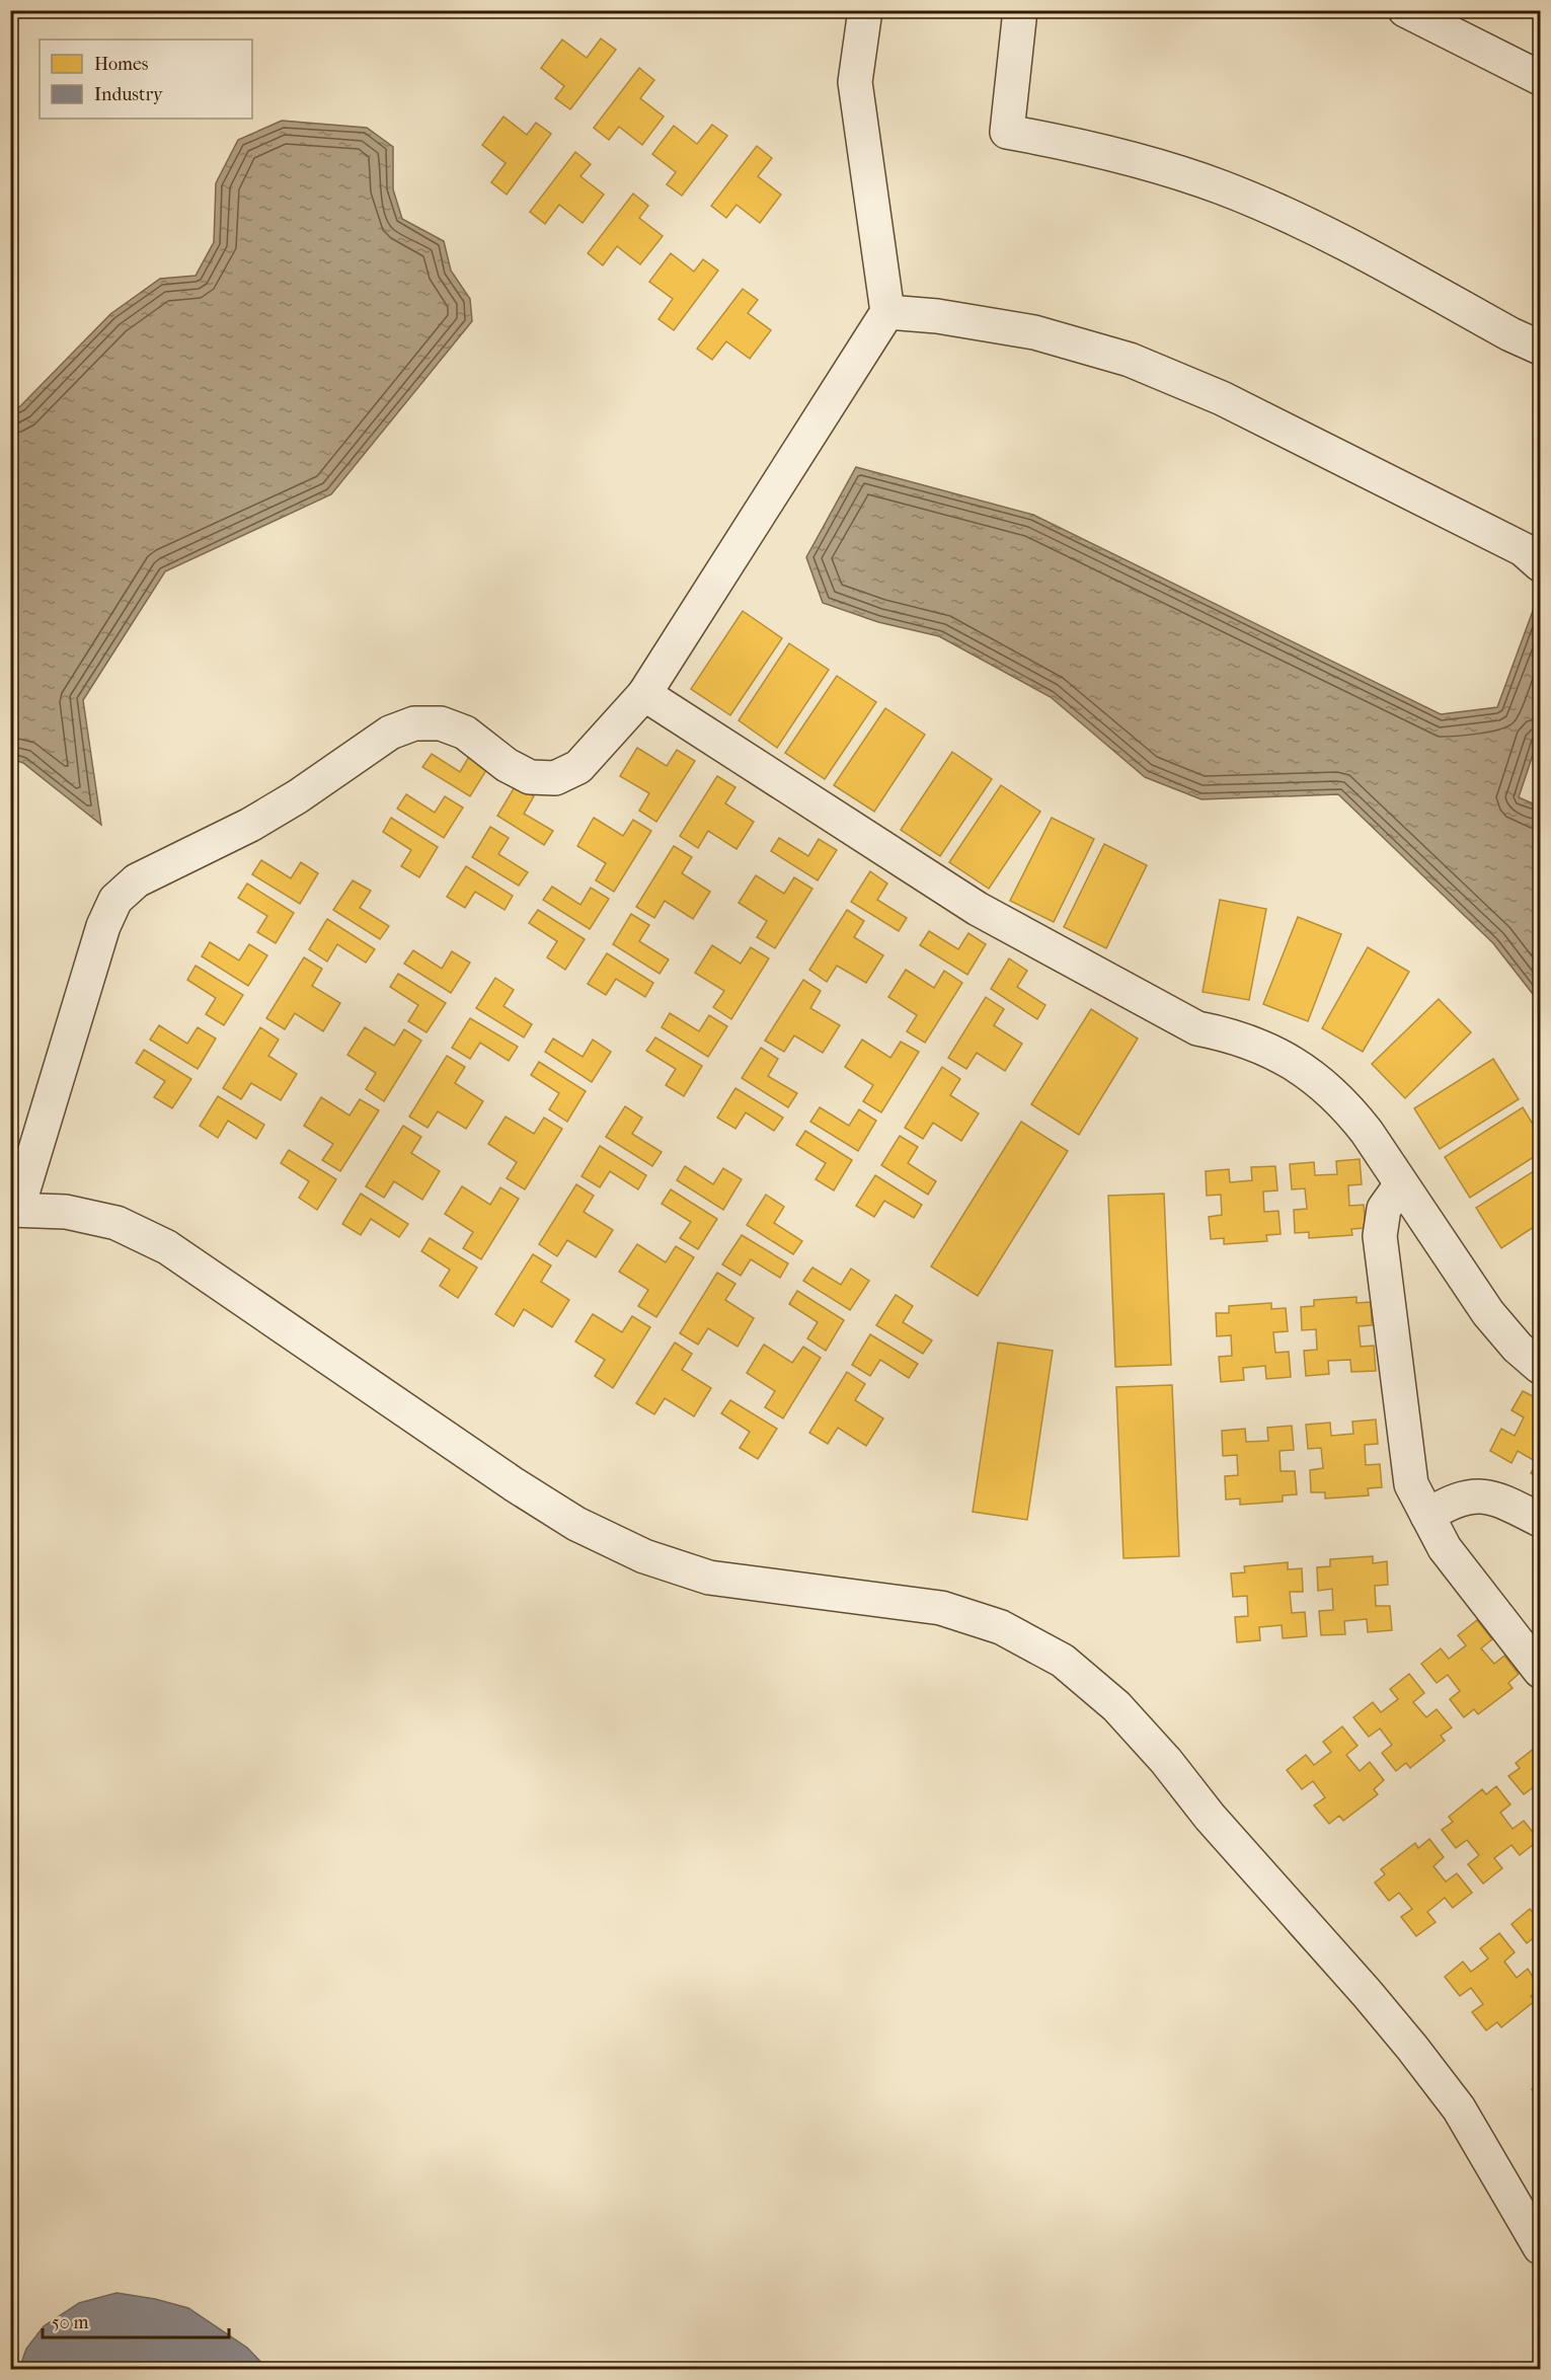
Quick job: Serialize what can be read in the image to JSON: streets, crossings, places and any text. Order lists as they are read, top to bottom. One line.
{"legend":["Homes","Industry"],"scale_bar":"50 m"}
